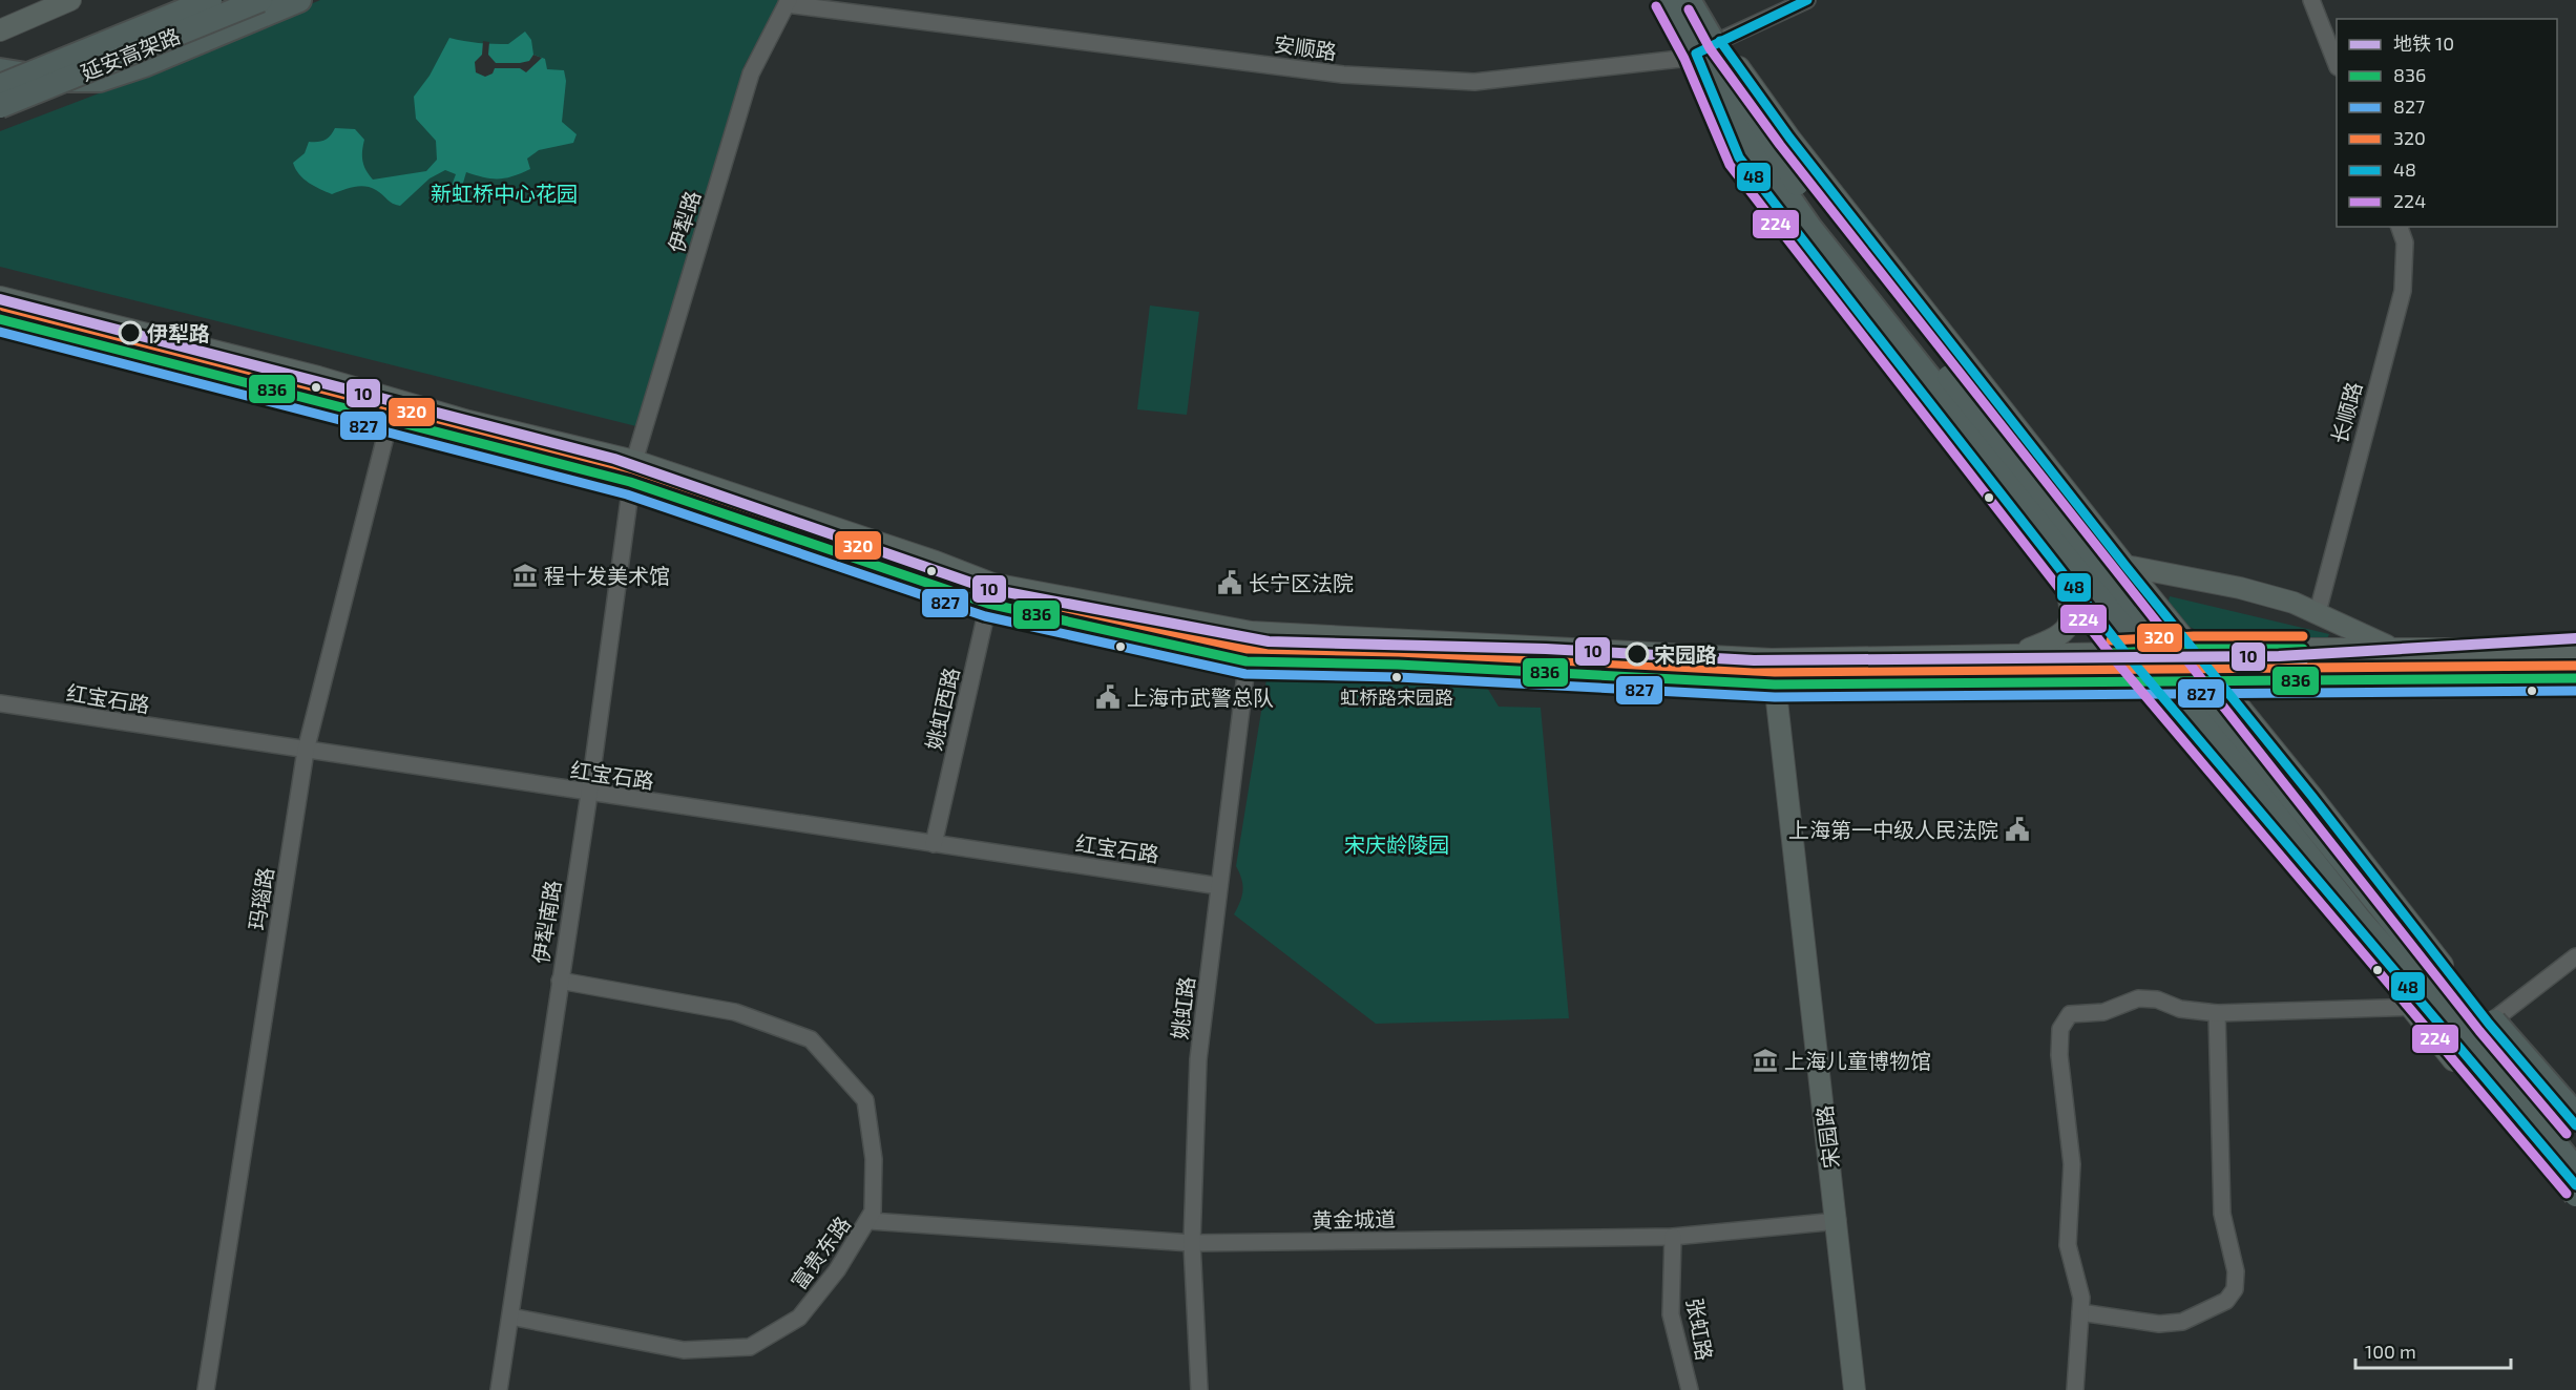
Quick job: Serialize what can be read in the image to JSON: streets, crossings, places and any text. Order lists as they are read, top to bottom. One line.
{"streets":{"highway":["延安高架路"],"main road":["宋园路"],"street":["安顺路","伊犁路","长顺路","红宝石路","姚虹西路","玛瑙路","伊犁南路","姚虹路","黄金城道","富贵东路","张虹路"]},"crossings":[["安顺路","伊犁路"],["伊犁路","伊犁南路"],["红宝石路","姚虹西路"],["红宝石路","玛瑙路"],["红宝石路","伊犁南路"],["红宝石路","姚虹路"],["伊犁南路","富贵东路"],["姚虹路","黄金城道"],["宋园路","黄金城道"],["黄金城道","富贵东路"],["黄金城道","张虹路"]],"parks":["新虹桥中心花园","宋庆龄陵园"],"places":{"other":["伊犁路","宋园路","虹桥路宋园路"],"museum":["程十发美术馆","上海儿童博物馆"],"public building":["长宁区法院","上海市武警总队","上海第一中级人民法院"]},"lines":["transit line 48","transit line 224","metro line 10","transit line 320","transit line 836","transit line 827"],"legend":["地铁 10","836","827","320","48","224"],"scale_bar":"100 m"}
